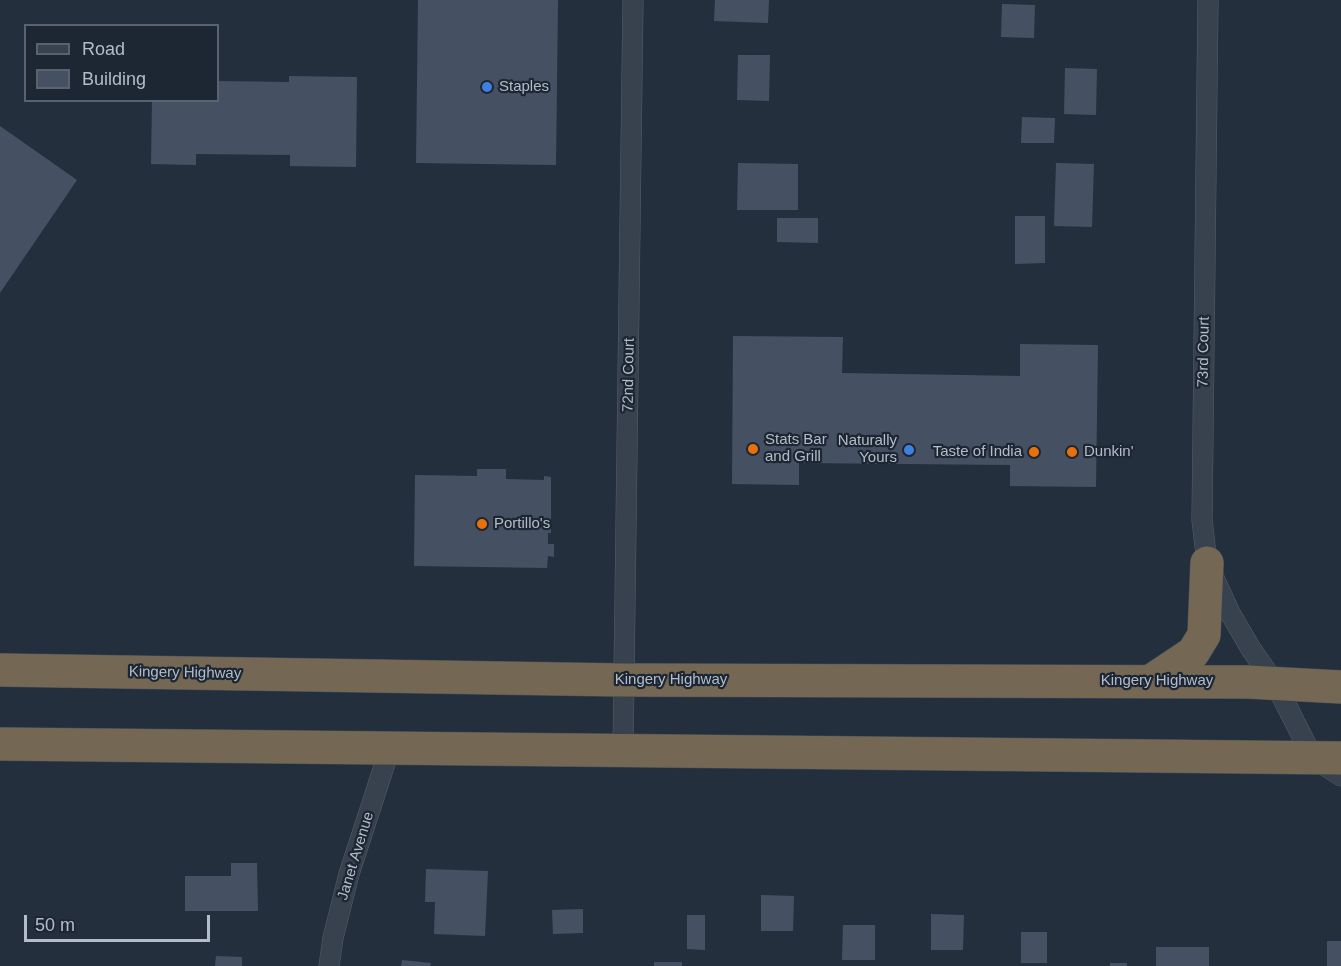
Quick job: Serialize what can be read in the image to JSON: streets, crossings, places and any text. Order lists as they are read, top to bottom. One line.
{"streets":{"highway":["Kingery Highway"],"street":["73rd Court","72nd Court","Janet Avenue"]},"crossings":[["73rd Court","Kingery Highway"],["72nd Court","Kingery Highway"]],"places":["Staples","Stats Bar and Grill","Naturally Yours","Taste of India","Dunkin'","Portillo's"],"legend":["Road","Building"],"scale_bar":"50 m"}
